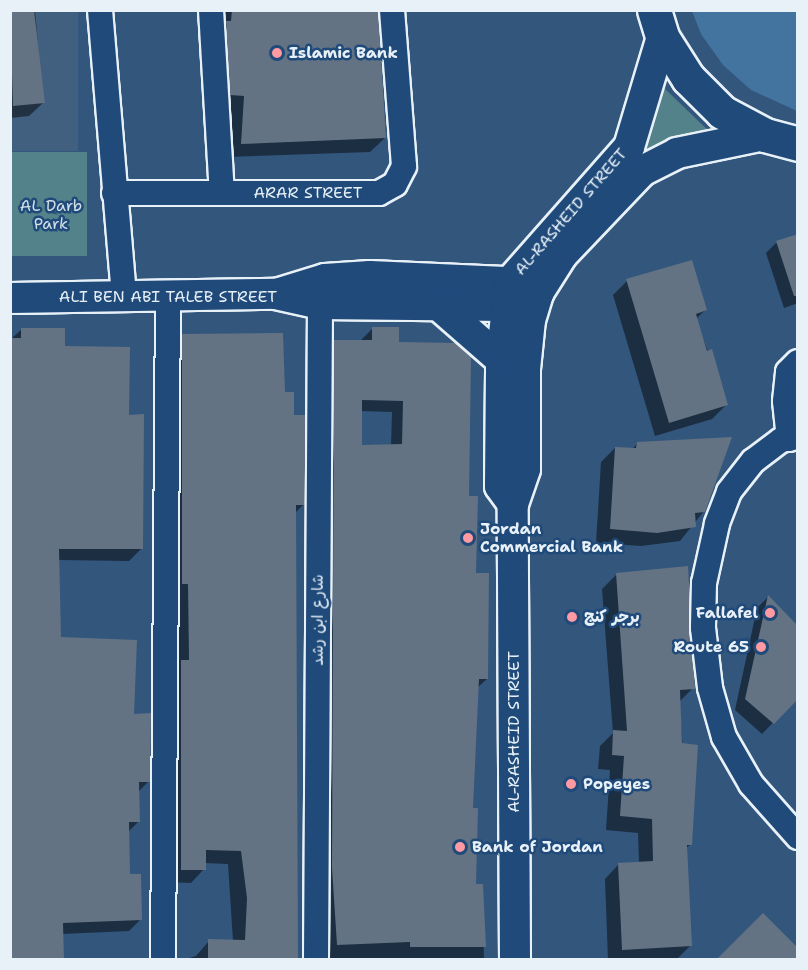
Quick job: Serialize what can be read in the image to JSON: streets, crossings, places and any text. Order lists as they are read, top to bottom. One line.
{"streets":{"main road":["AL-RASHEID STREET","ALI BEN ABI TALEB STREET"],"street":["ARAR STREET","شارع ابن رشد"]},"crossings":[["AL-RASHEID STREET","ALI BEN ABI TALEB STREET"],["ALI BEN ABI TALEB STREET","شارع ابن رشد"]],"parks":["AL Darb Park"],"places":["Islamic Bank","Jordan Commercial Bank","Fallafel","برجر كنج","Route 65","Popeyes","Bank of Jordan"]}
